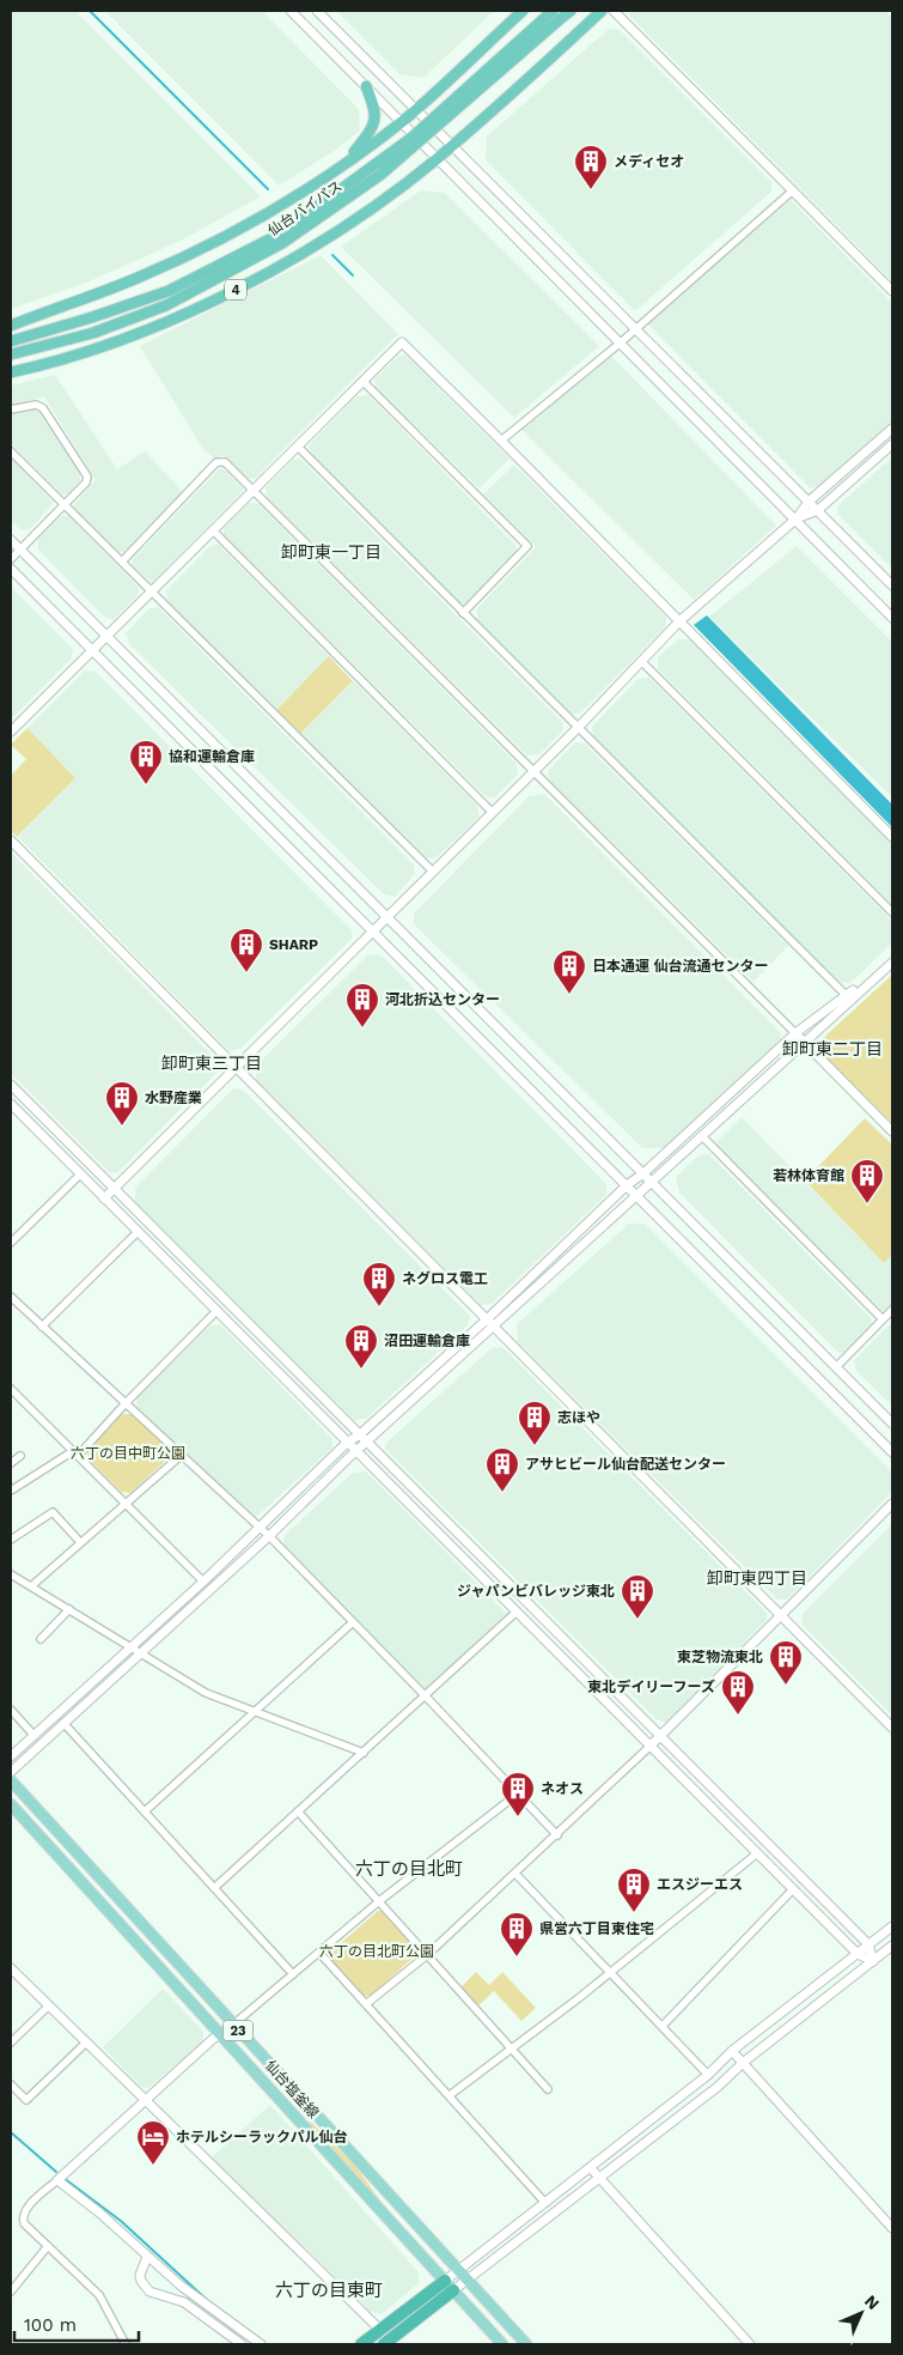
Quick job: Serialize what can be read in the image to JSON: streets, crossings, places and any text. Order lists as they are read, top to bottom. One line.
{"streets":{"highway":["仙台バイパス","4"],"main road":["23","仙台塩釜線"]},"districts":["卸町東一丁目","卸町東二丁目","卸町東三丁目","卸町東四丁目","六丁の目北町","六丁の目東町"],"parks":["六丁の目中町公園","六丁の目北町公園"],"places":{"building":["メディセオ","協和運輸倉庫","SHARP","日本通運 仙台流通センター","河北折込センター","水野産業","若林体育館","ネグロス電工","沼田運輸倉庫","志ほや","アサヒビール仙台配送センター","ジャパンビバレッジ東北","東芝物流東北","東北デイリーフーズ","ネオス","エスジーエス","県営六丁目東住宅"],"hotel":["ホテルシーラックパル仙台"]},"scale_bar":"100 m","north":"top right"}
